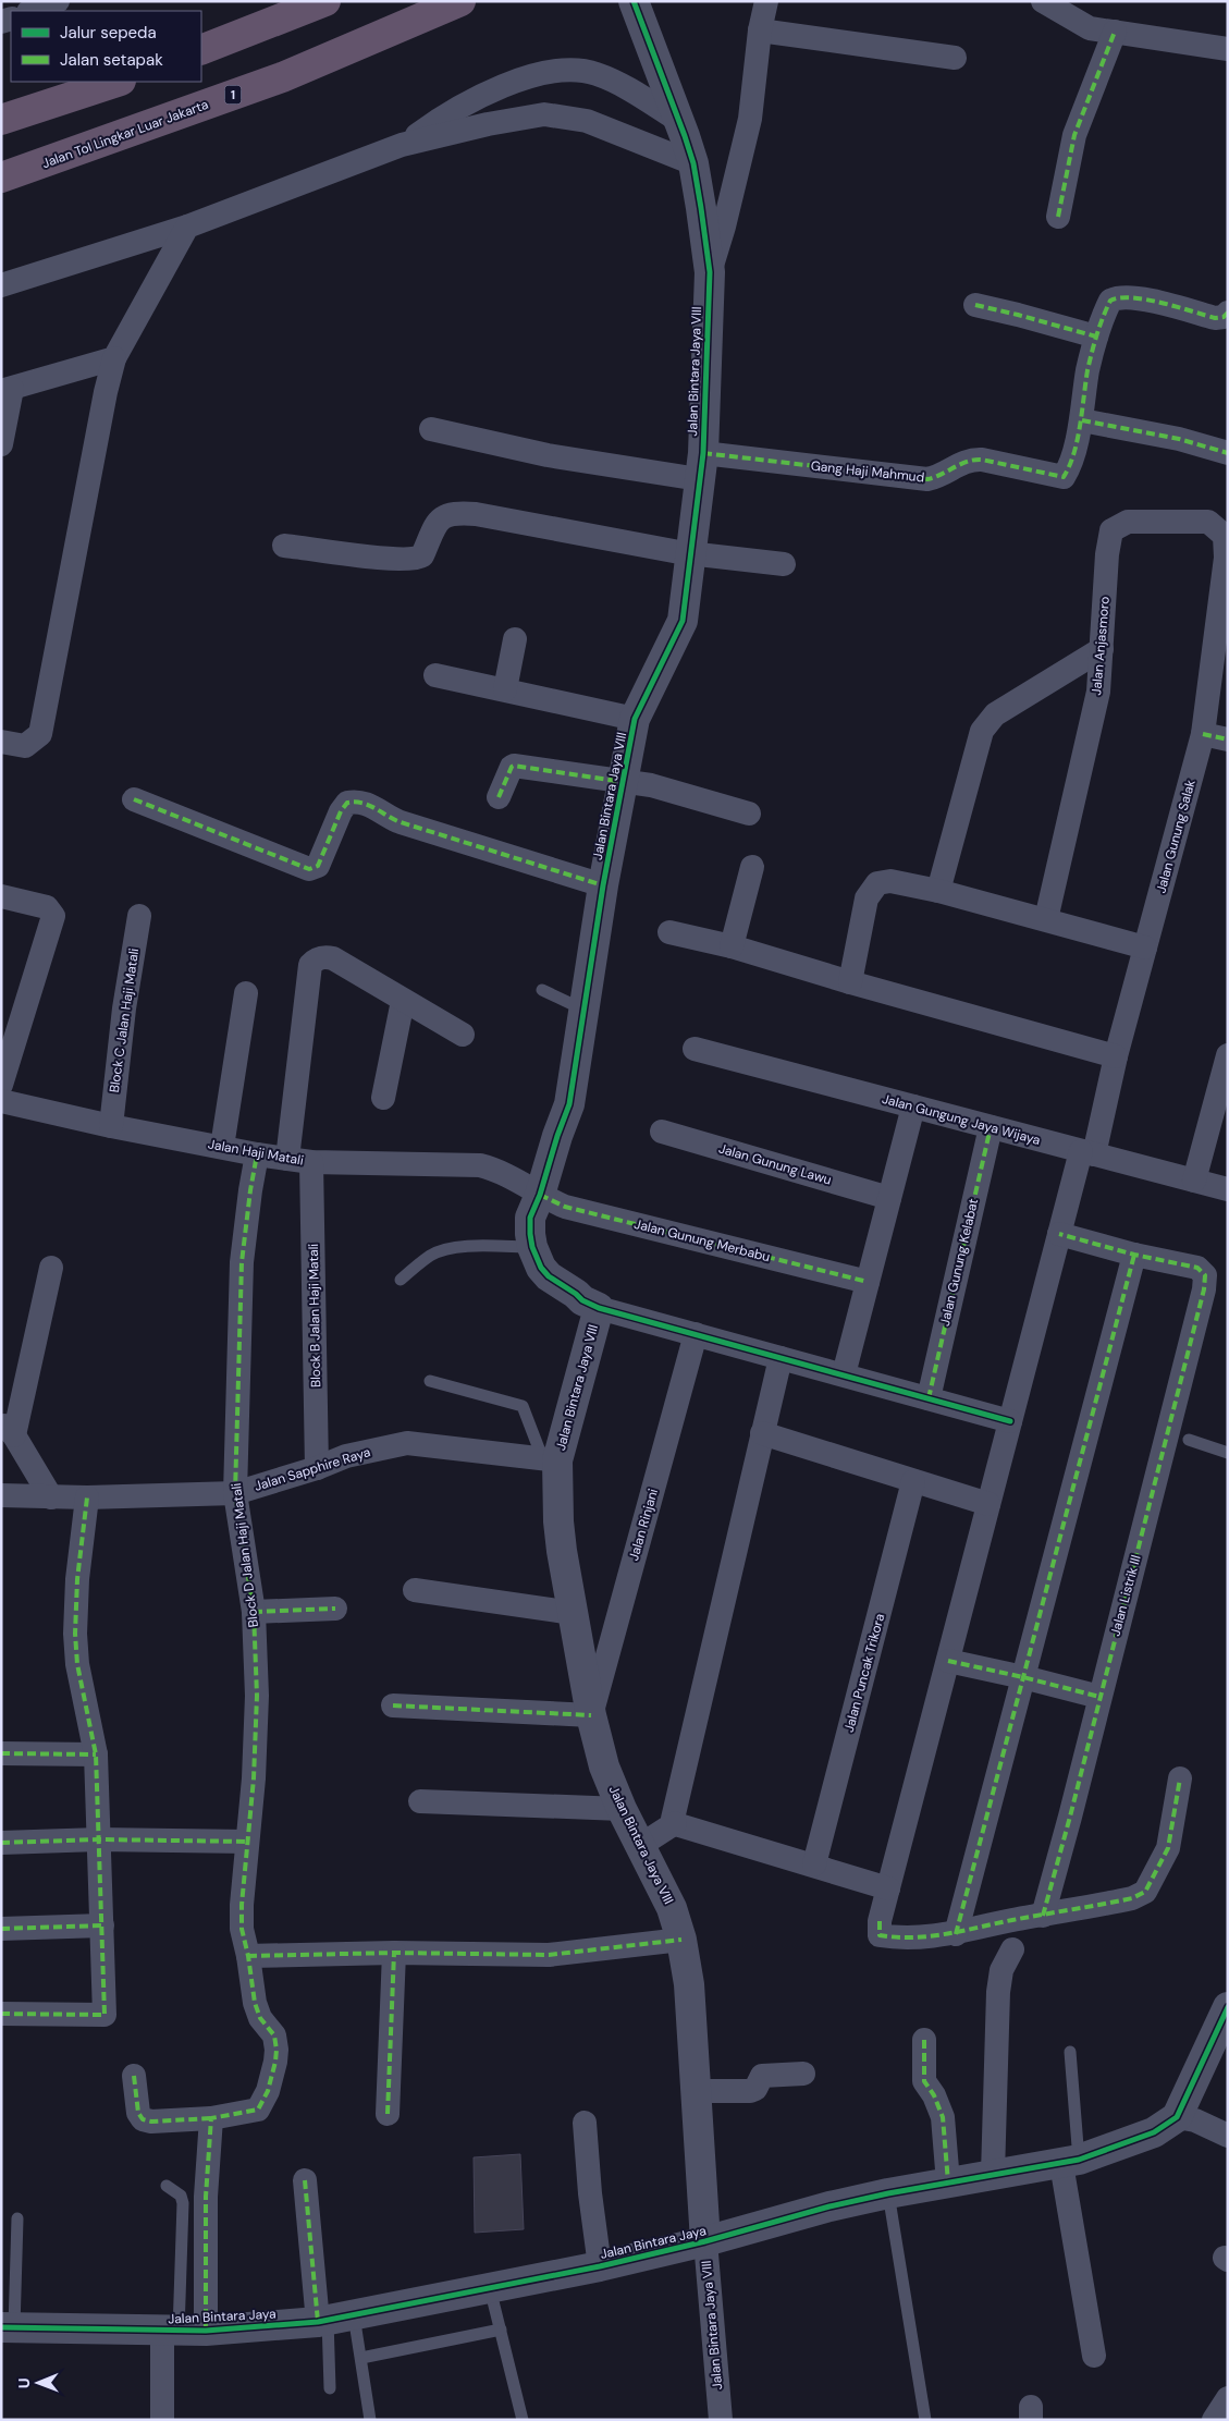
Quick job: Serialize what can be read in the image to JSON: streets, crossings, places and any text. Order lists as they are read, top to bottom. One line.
{"streets":{"highway":["1","Jalan Tol Lingkar Luar Jakarta"],"street":["Jalan Bintara Jaya VIII","Gang Haji Mahmud","Jalan Anjasmoro","Jalan Gunung Salak","Block C Jalan Haji Matali","Jalan Gungung Jaya Wijaya","Jalan Haji Matali","Jalan Gunung Lawu","Jalan Gunung Merbabu","Jalan Gunung Kelabat","Block B Jalan Haji Matali","Jalan Sapphire Raya","Jalan Rinjani","Block D Jalan Haji Matali","Jalan Listrik III","Jalan Puncak Trikora","Jalan Bintara Jaya"]},"crossings":[["Jalan Bintara Jaya VIII","Gang Haji Mahmud"],["Jalan Bintara Jaya VIII","Jalan Haji Matali"],["Jalan Bintara Jaya VIII","Jalan Gunung Merbabu"],["Jalan Bintara Jaya VIII","Jalan Sapphire Raya"],["Jalan Bintara Jaya VIII","Jalan Rinjani"],["Jalan Bintara Jaya VIII","Jalan Bintara Jaya"],["Jalan Anjasmoro","Jalan Gunung Salak"],["Jalan Gunung Salak","Jalan Gungung Jaya Wijaya"],["Block C Jalan Haji Matali","Jalan Haji Matali"],["Jalan Gungung Jaya Wijaya","Jalan Gunung Kelabat"],["Jalan Haji Matali","Jalan Gunung Merbabu"],["Jalan Haji Matali","Block B Jalan Haji Matali"],["Jalan Haji Matali","Block D Jalan Haji Matali"],["Block B Jalan Haji Matali","Jalan Sapphire Raya"],["Jalan Sapphire Raya","Block D Jalan Haji Matali"]],"legend":["Jalur sepeda","Jalan setapak"],"north":"left"}
